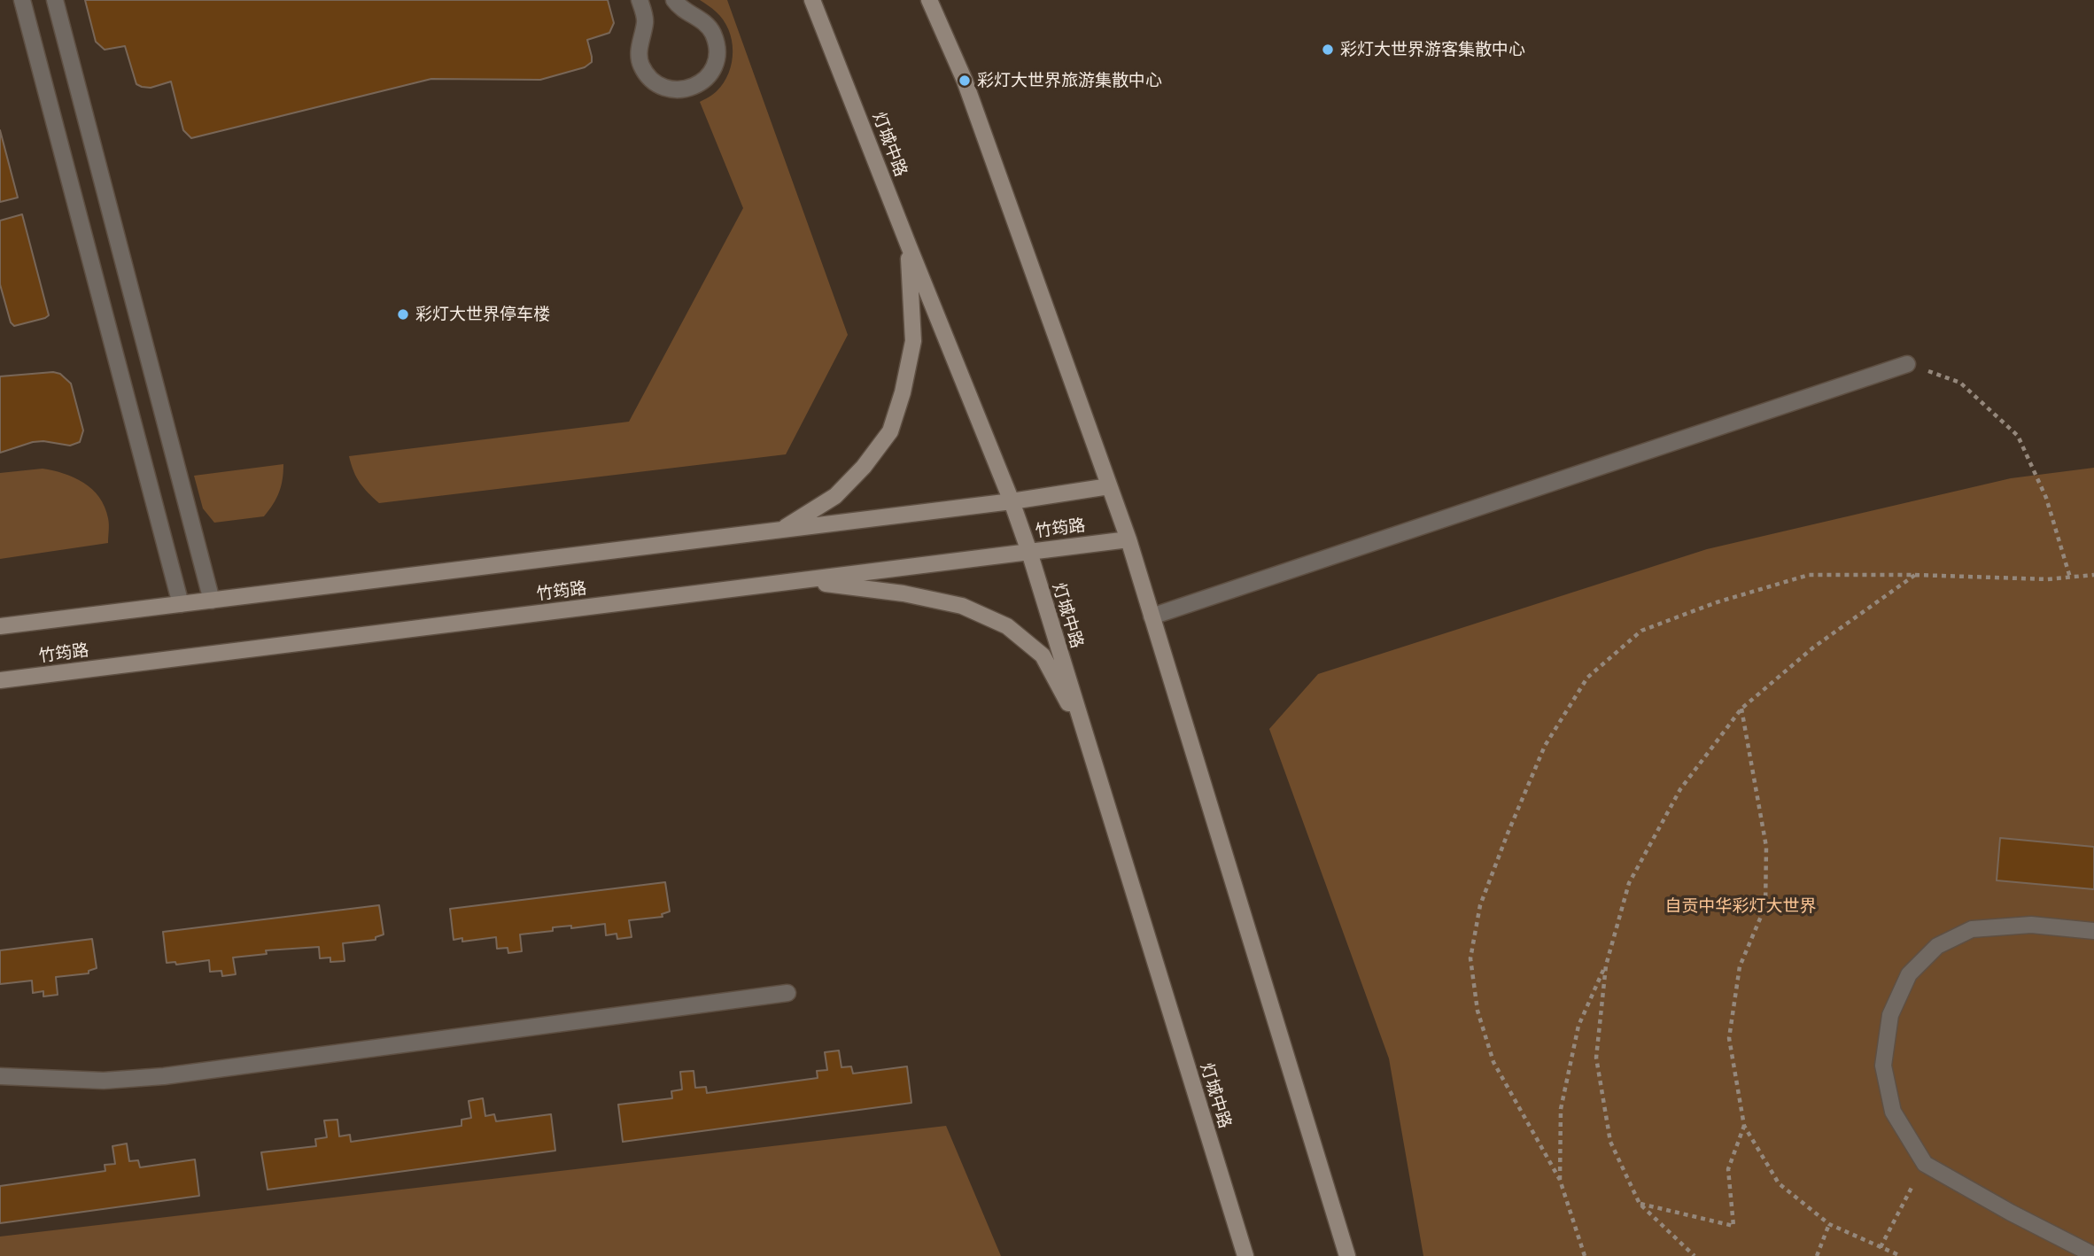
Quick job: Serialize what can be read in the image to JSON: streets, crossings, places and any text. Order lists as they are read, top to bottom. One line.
{"streets":{"main road":["灯城中路","竹筠路"]},"crossings":[["灯城中路","竹筠路"]],"parks":["自贡中华彩灯大世界"],"places":["彩灯大世界游客集散中心","彩灯大世界旅游集散中心","彩灯大世界停车楼"]}
